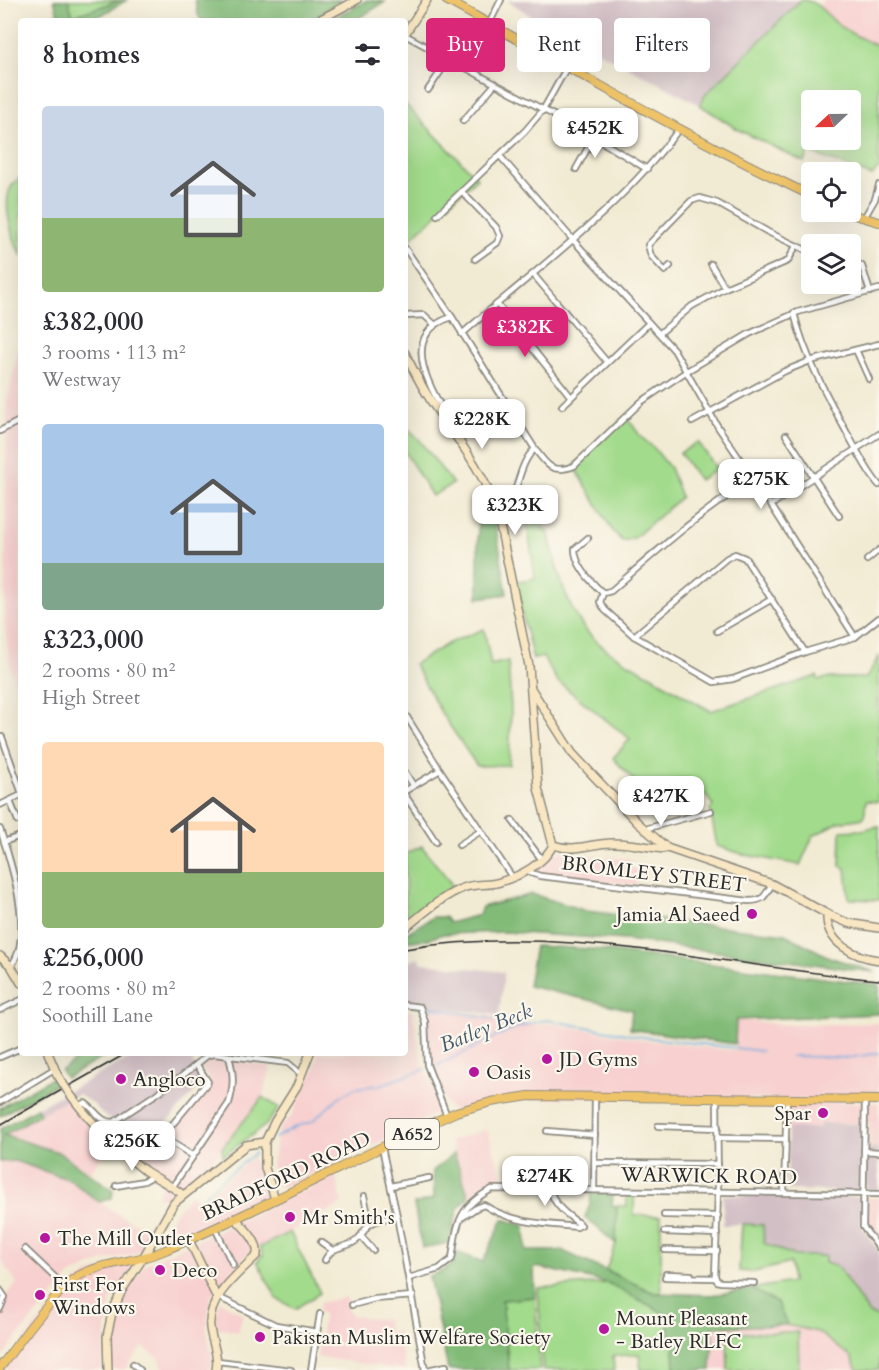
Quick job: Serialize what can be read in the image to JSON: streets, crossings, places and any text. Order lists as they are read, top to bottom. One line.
{"streets":{"main road":["A652","BRADFORD ROAD"],"street":["BROMLEY STREET","WARWICK ROAD"]},"water":["Batley Beck"],"places":["Jamia Al Saeed","JD Gyms","Oasis","Angloco","Spar","Mr Smith's","The Mill Outlet","Deco","First For Windows","Mount Pleasant - Batley RLFC","Pakistan Muslim Welfare Society"],"north":"left","page":{"chip":["Buy","Rent","Filters"],"heading":"8 homes","list":[{"name":"£382,000","note":"3 rooms · 113 m² · Westway"},{"name":"£323,000","note":"2 rooms · 80 m² · High Street"},{"name":"£256,000","note":"2 rooms · 80 m² · Soothill Lane"}],"price":["£452K","£382K","£228K","£275K","£323K","£427K","£256K","£274K"]}}
